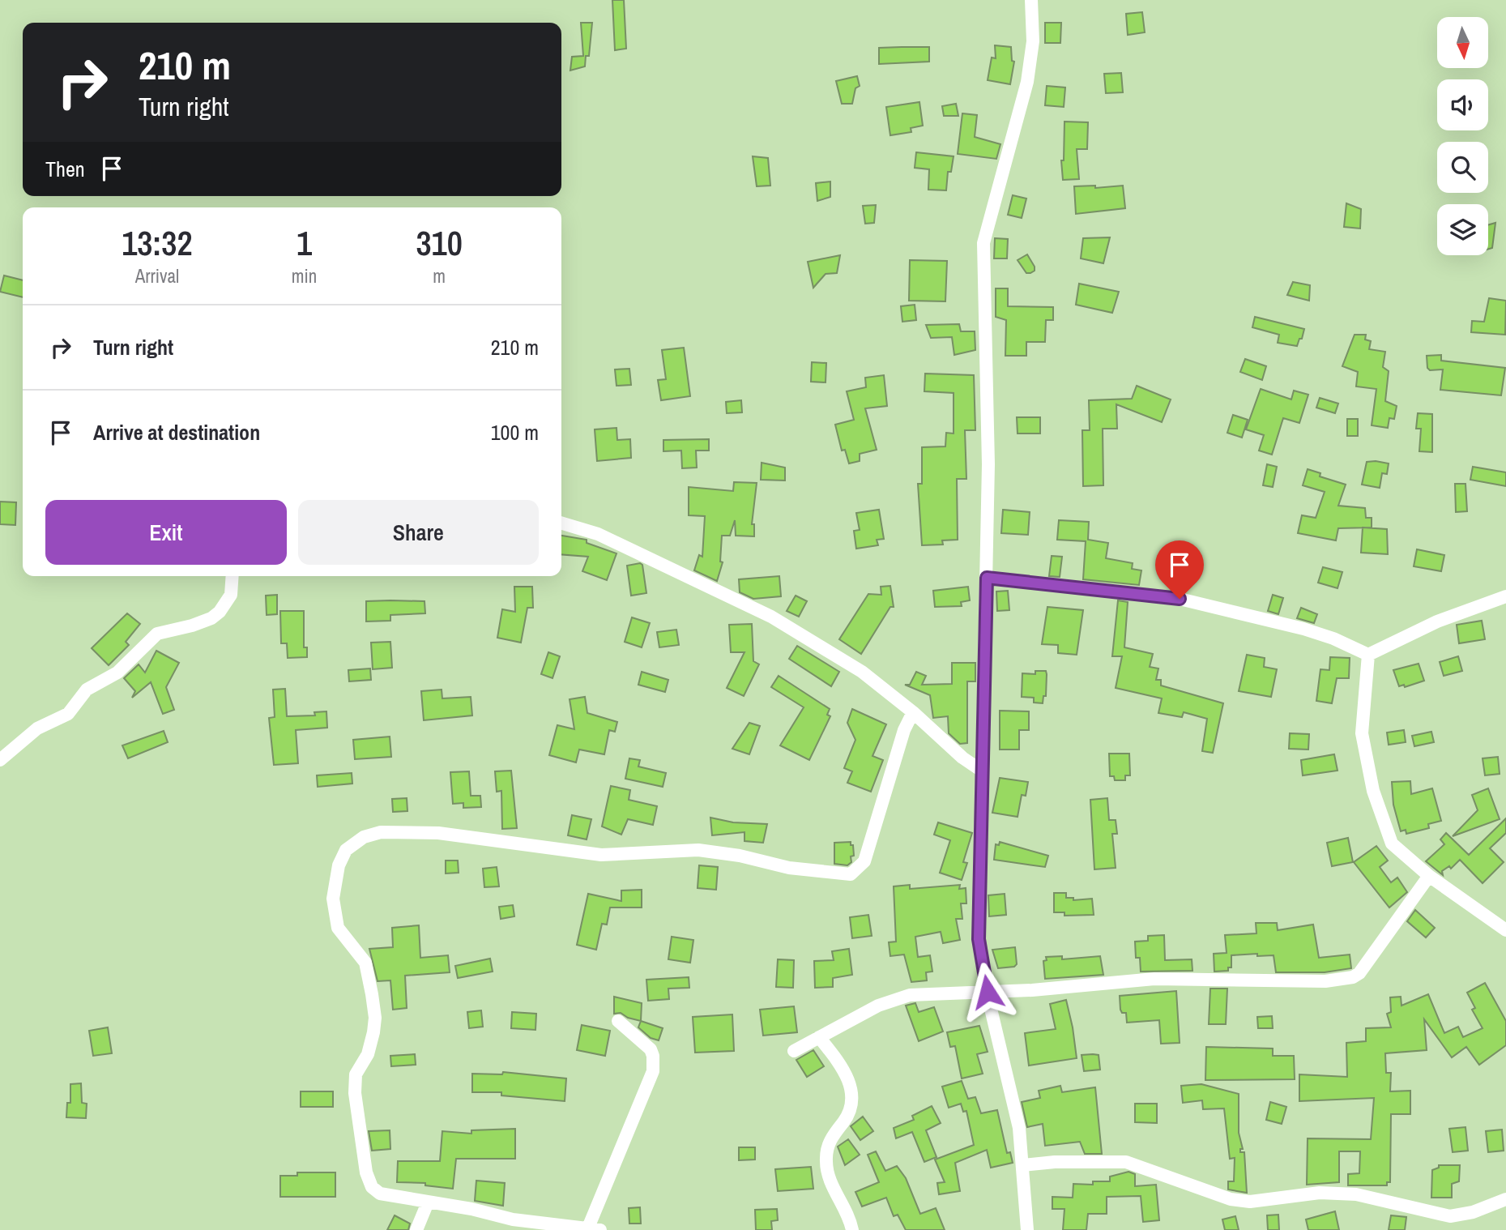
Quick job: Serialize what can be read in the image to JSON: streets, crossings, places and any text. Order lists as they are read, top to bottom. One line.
{"north":"bottom","page":{"turn":["210 m","Turn right"],"then":"Then","eta":["13:32","Arrival","1","min","310","m"],"list":[{"name":"Turn right","value":"210 m"},{"name":"Arrive at destination","value":"100 m"}],"buttons":["Exit","Share"]}}
